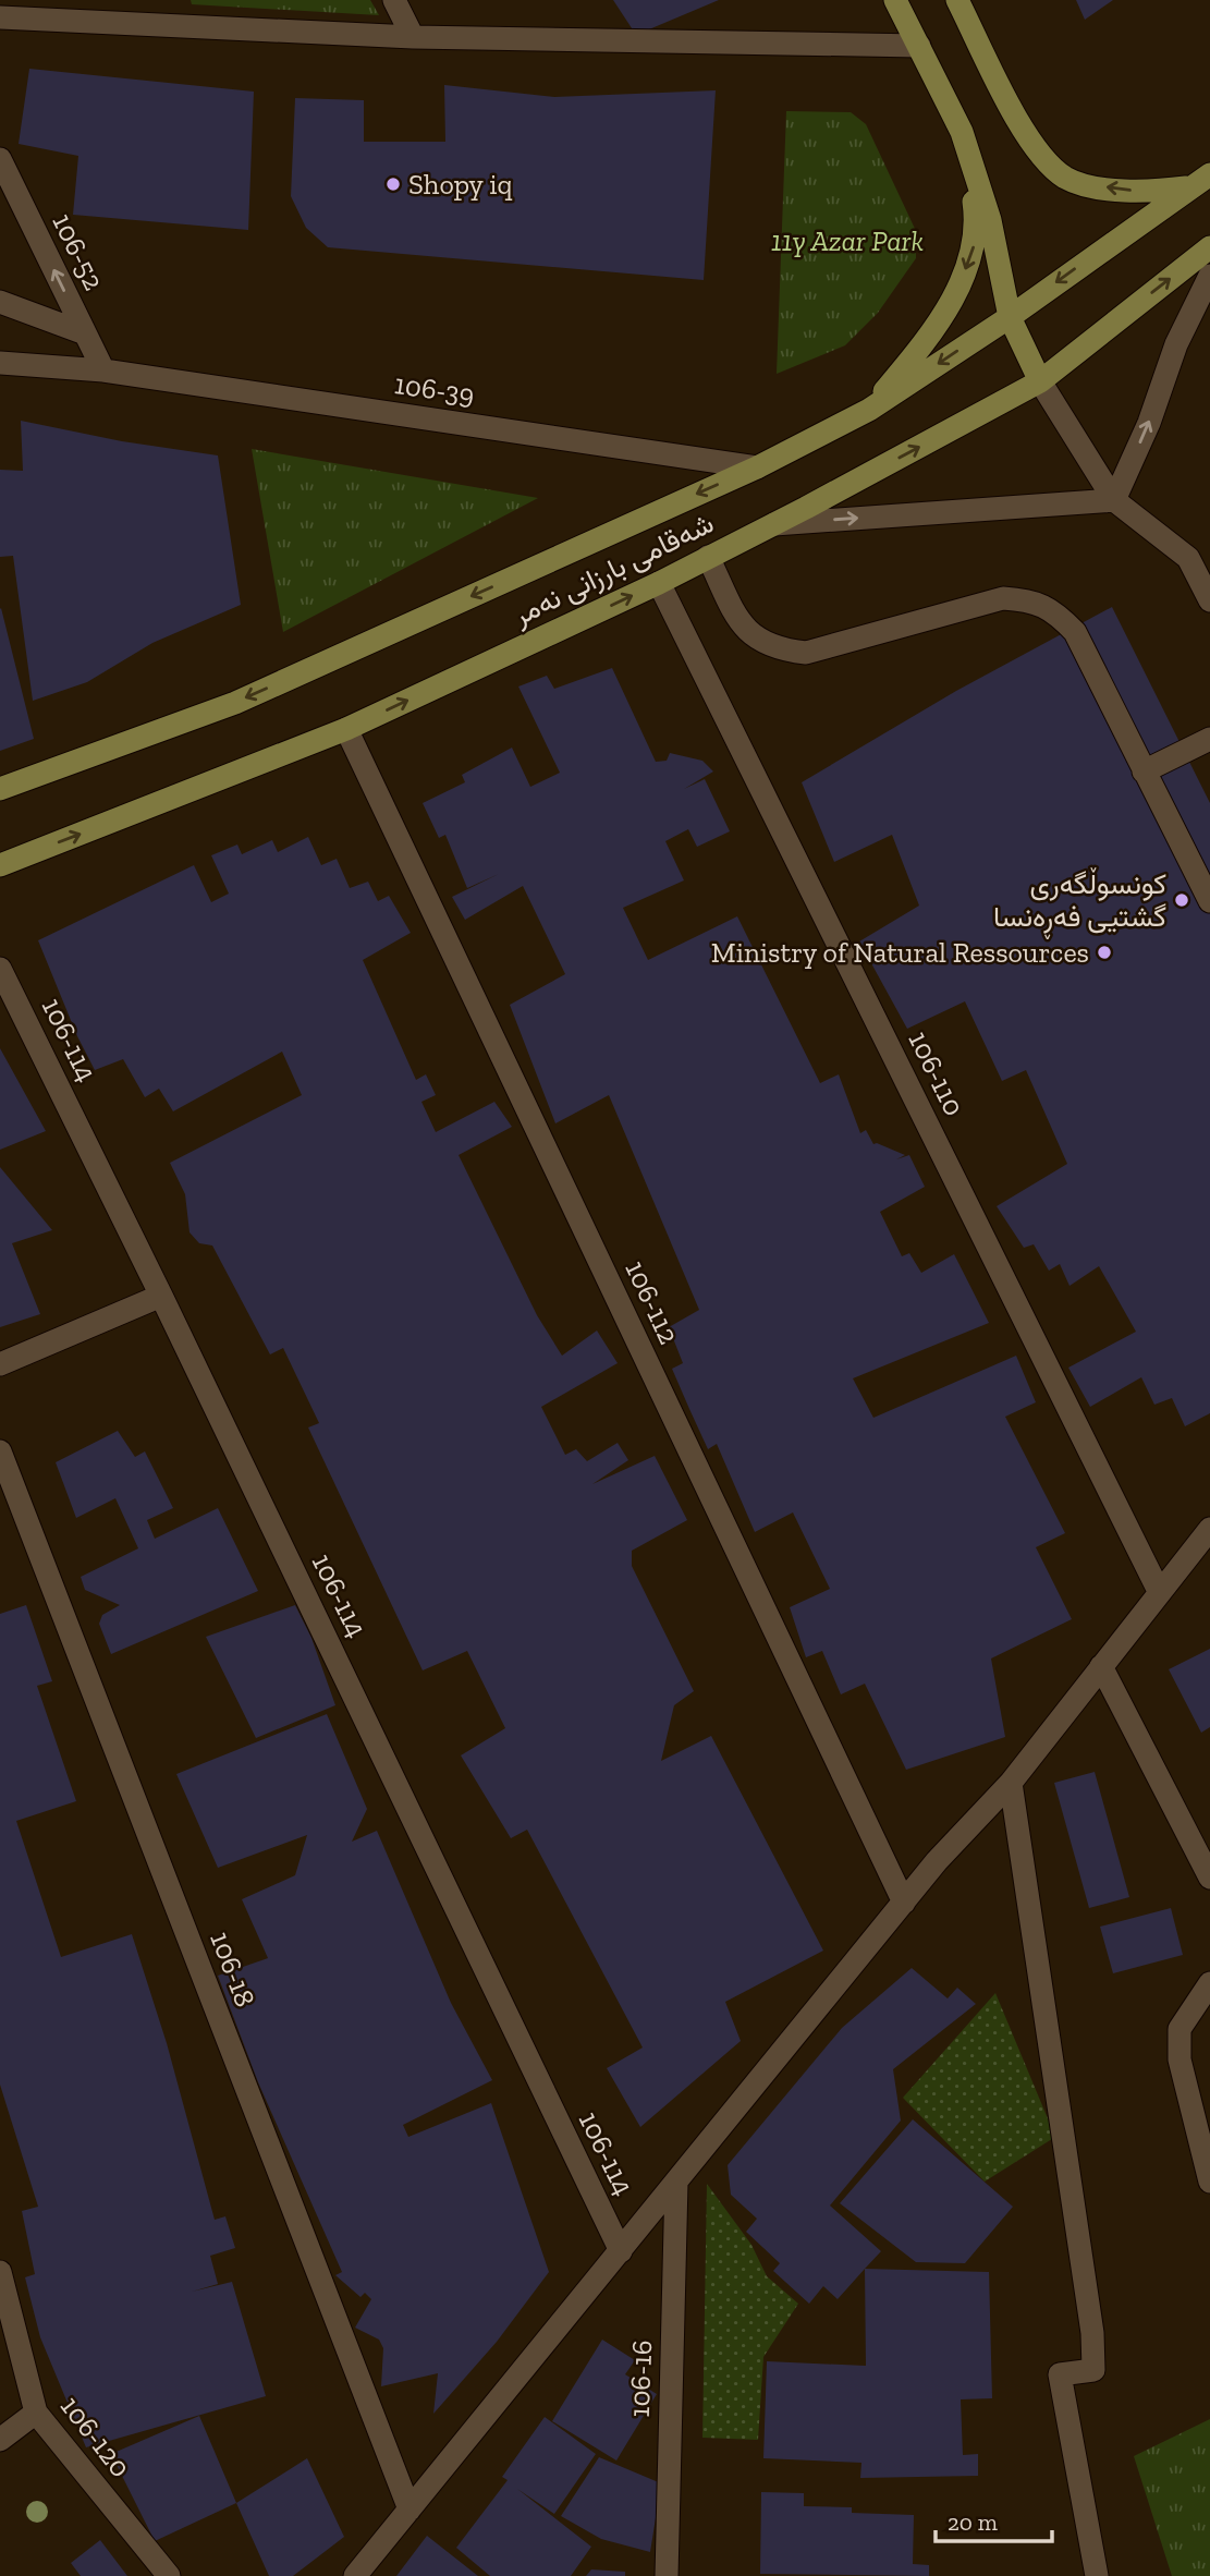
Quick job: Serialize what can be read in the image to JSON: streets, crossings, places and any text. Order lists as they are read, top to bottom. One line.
{"streets":{"main road":["شەقامی بارزانی نەمر"],"street":["106-52","106-39","106-114","106-110","106-112","106-18","106-16","106-120"]},"crossings":[["106-52","106-39"],["106-39","شەقامی بارزانی نەمر"],["شەقامی بارزانی نەمر","106-110"],["شەقامی بارزانی نەمر","106-112"]],"one_way":["106-52"],"parks":["11y Azar Park"],"places":["Shopy iq","کونسوڵگەری گشتیی فەڕەنسا","Ministry of Natural Ressources"],"scale_bar":"20 m"}
